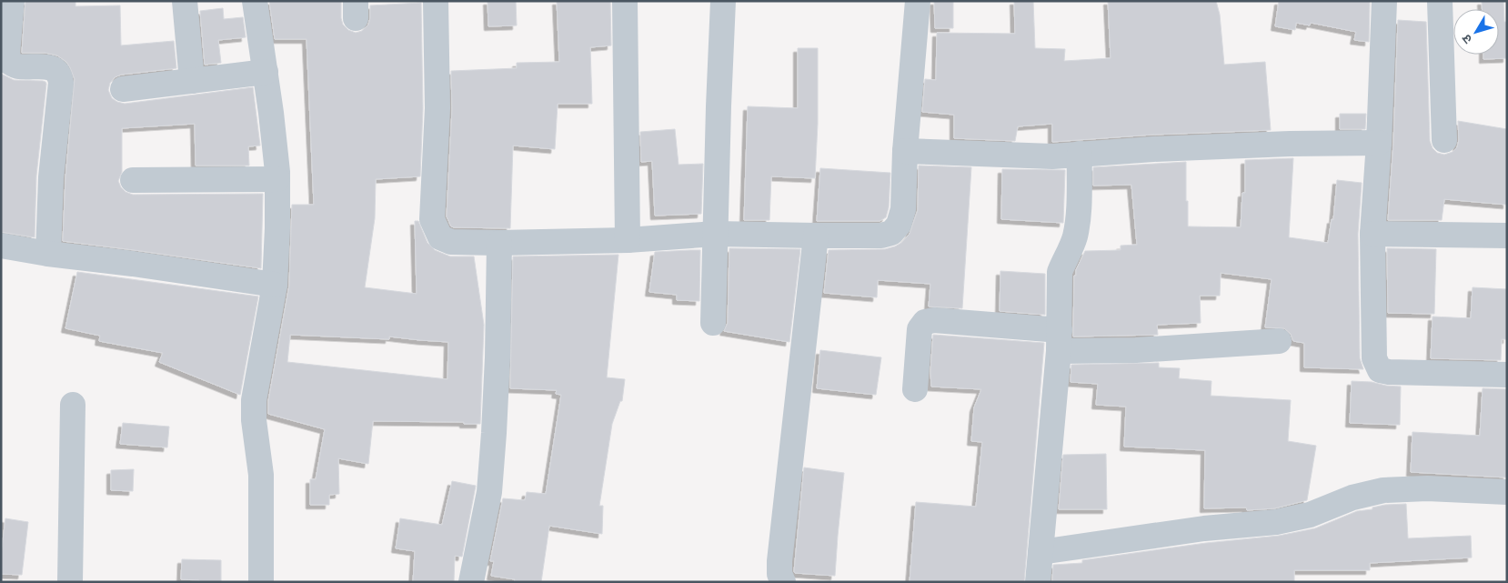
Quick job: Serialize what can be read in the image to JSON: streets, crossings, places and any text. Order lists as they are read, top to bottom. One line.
{"north":"bottom left"}
